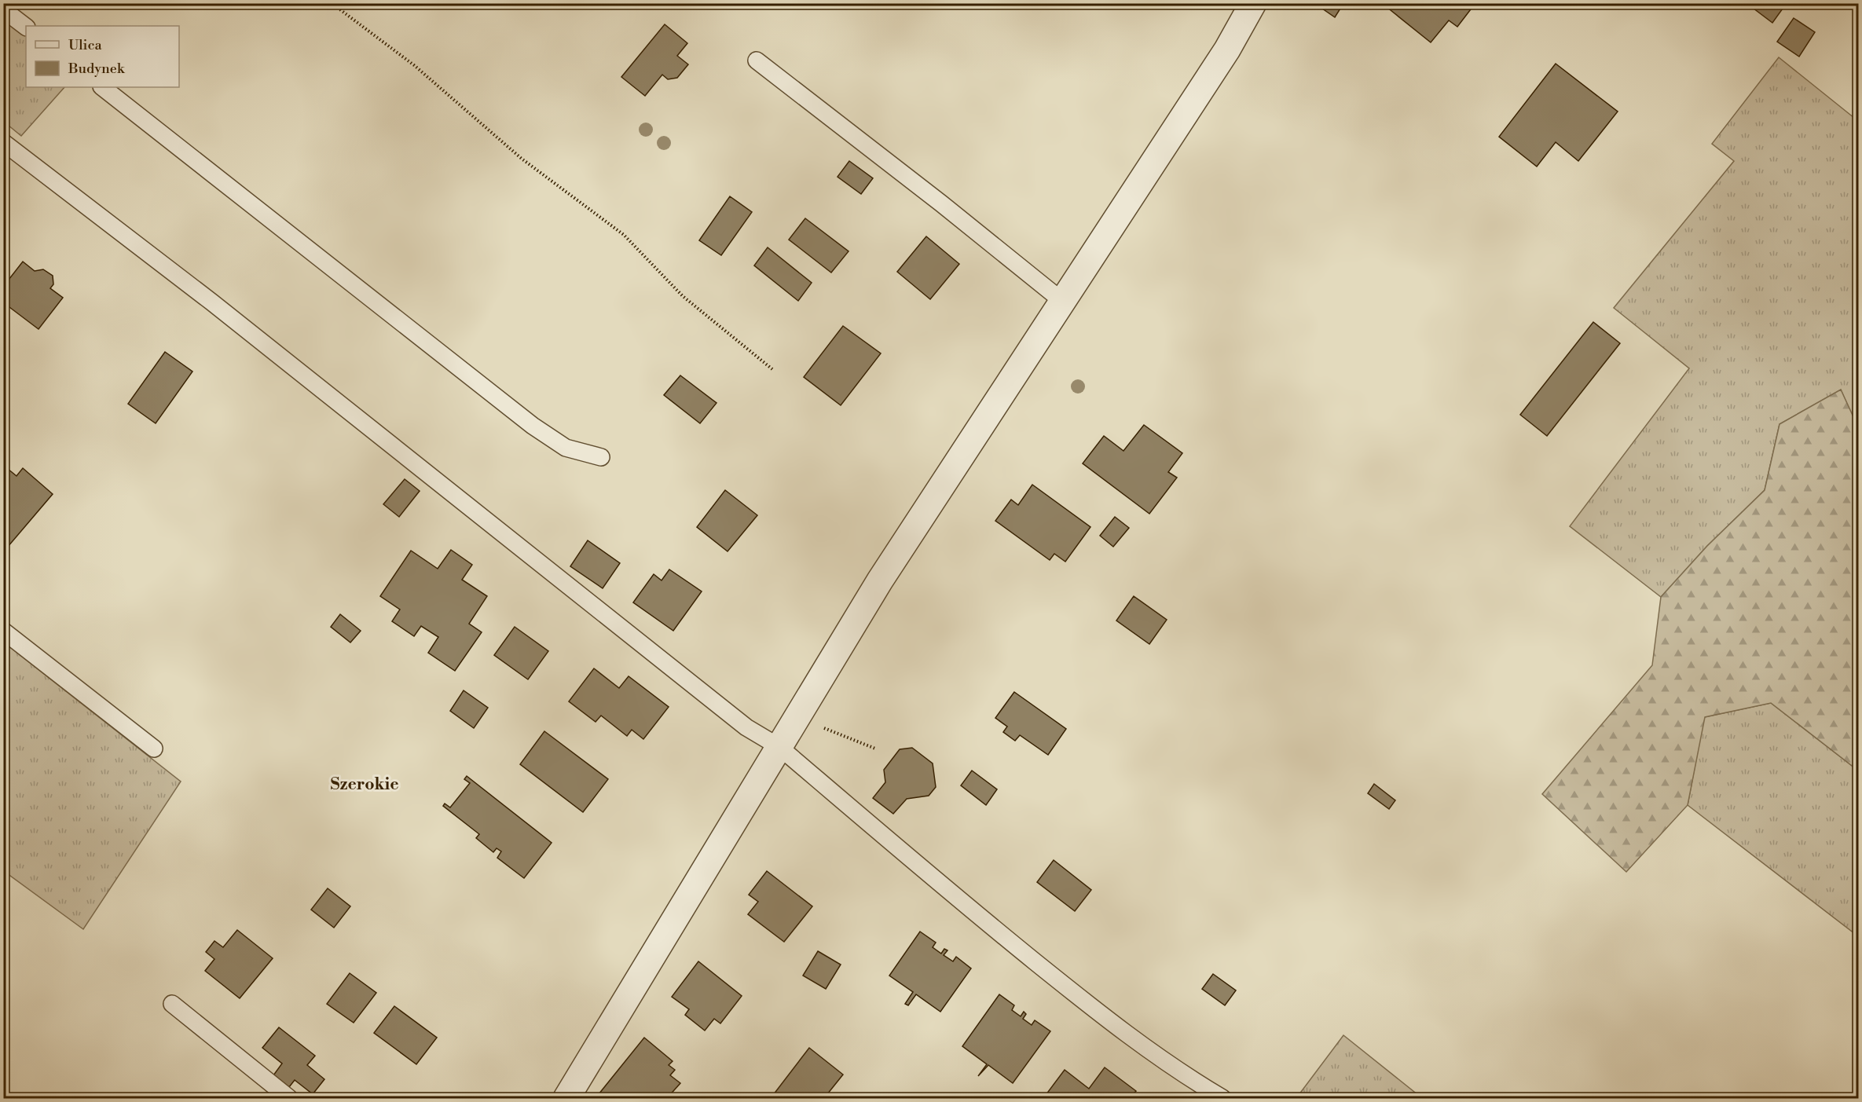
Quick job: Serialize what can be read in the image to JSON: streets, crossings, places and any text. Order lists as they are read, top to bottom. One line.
{"districts":["Szerokie"],"legend":["Ulica","Budynek"]}
